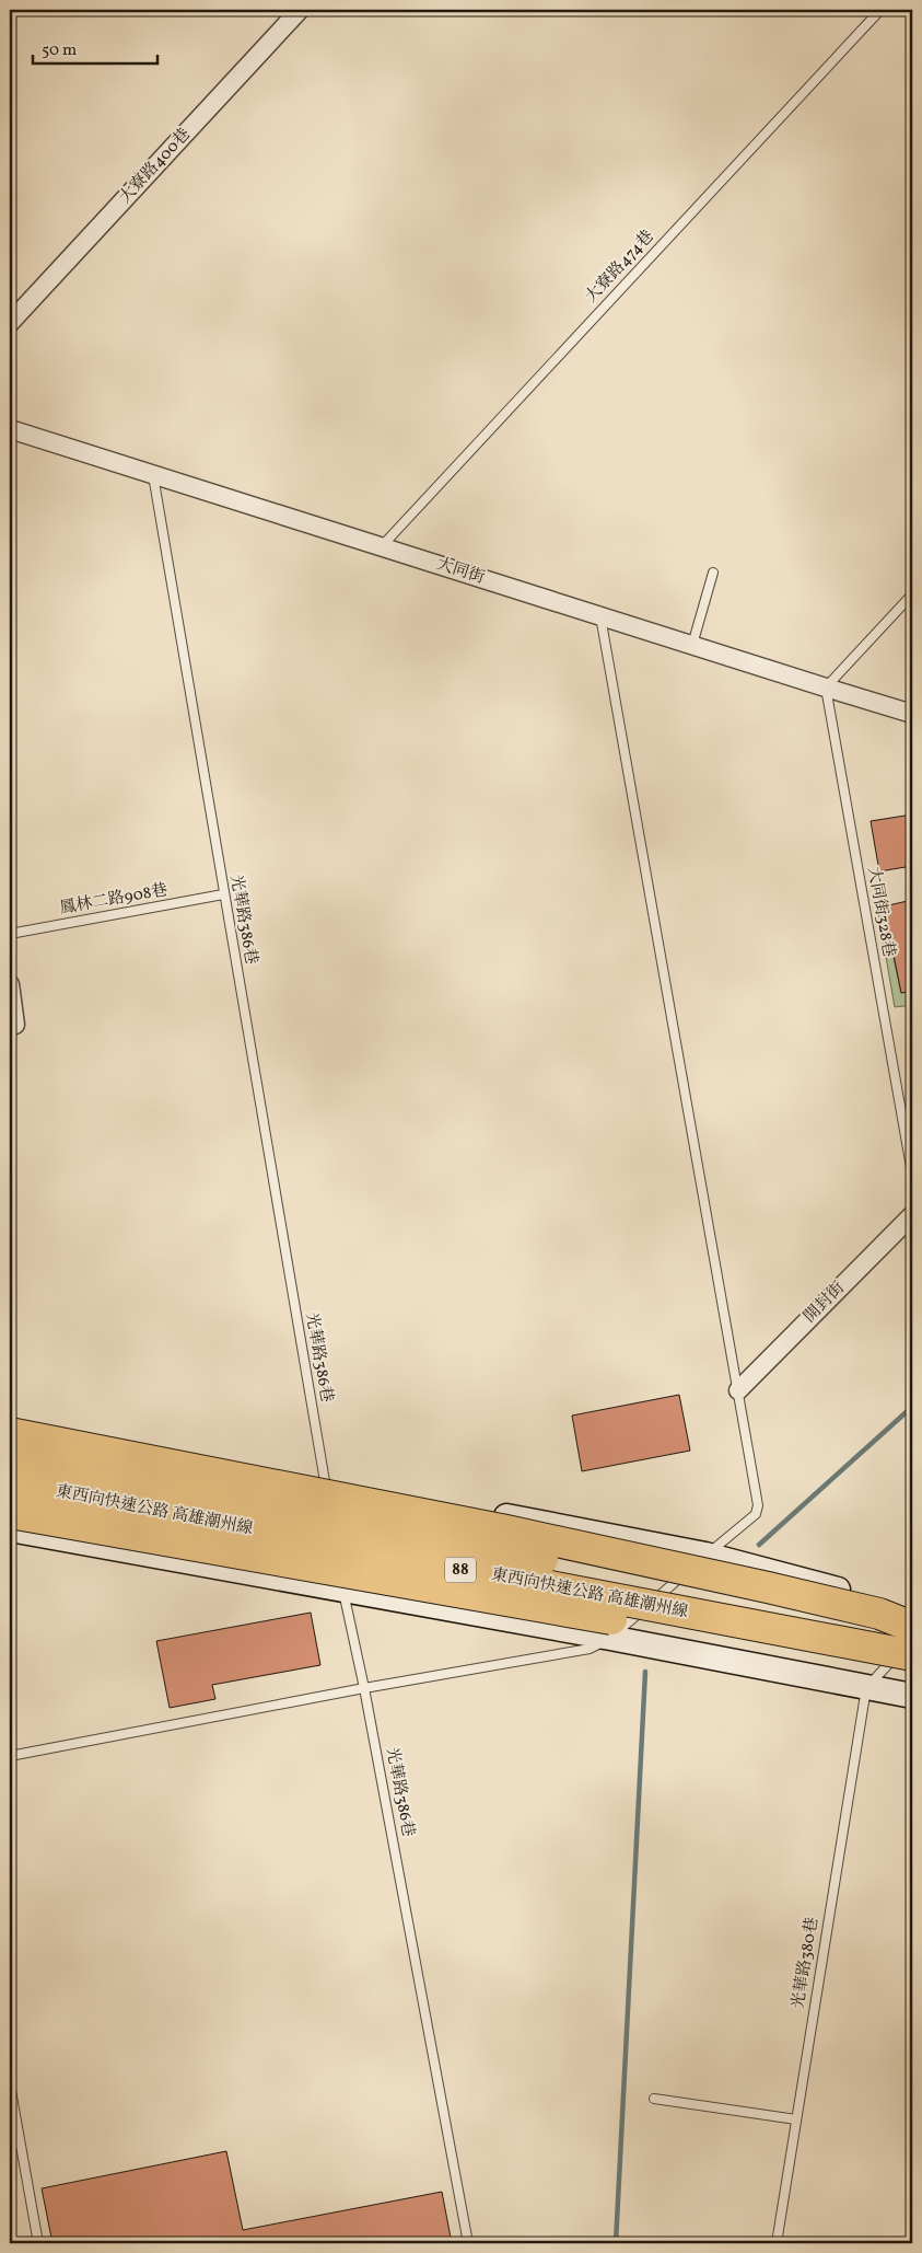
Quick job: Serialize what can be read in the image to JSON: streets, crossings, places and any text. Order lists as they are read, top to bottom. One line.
{"streets":{"highway":["東西向快速公路 高雄潮州線","88"],"street":["大寮路400巷","大同街","開封街"],"lane":["大寮路474巷","鳳林二路908巷","大同街328巷","光華路386巷","光華路380巷"]},"crossings":[["大寮路474巷","大同街"],["大同街","大同街328巷"],["大同街","光華路386巷"],["鳳林二路908巷","光華路386巷"]],"scale_bar":"50 m"}
